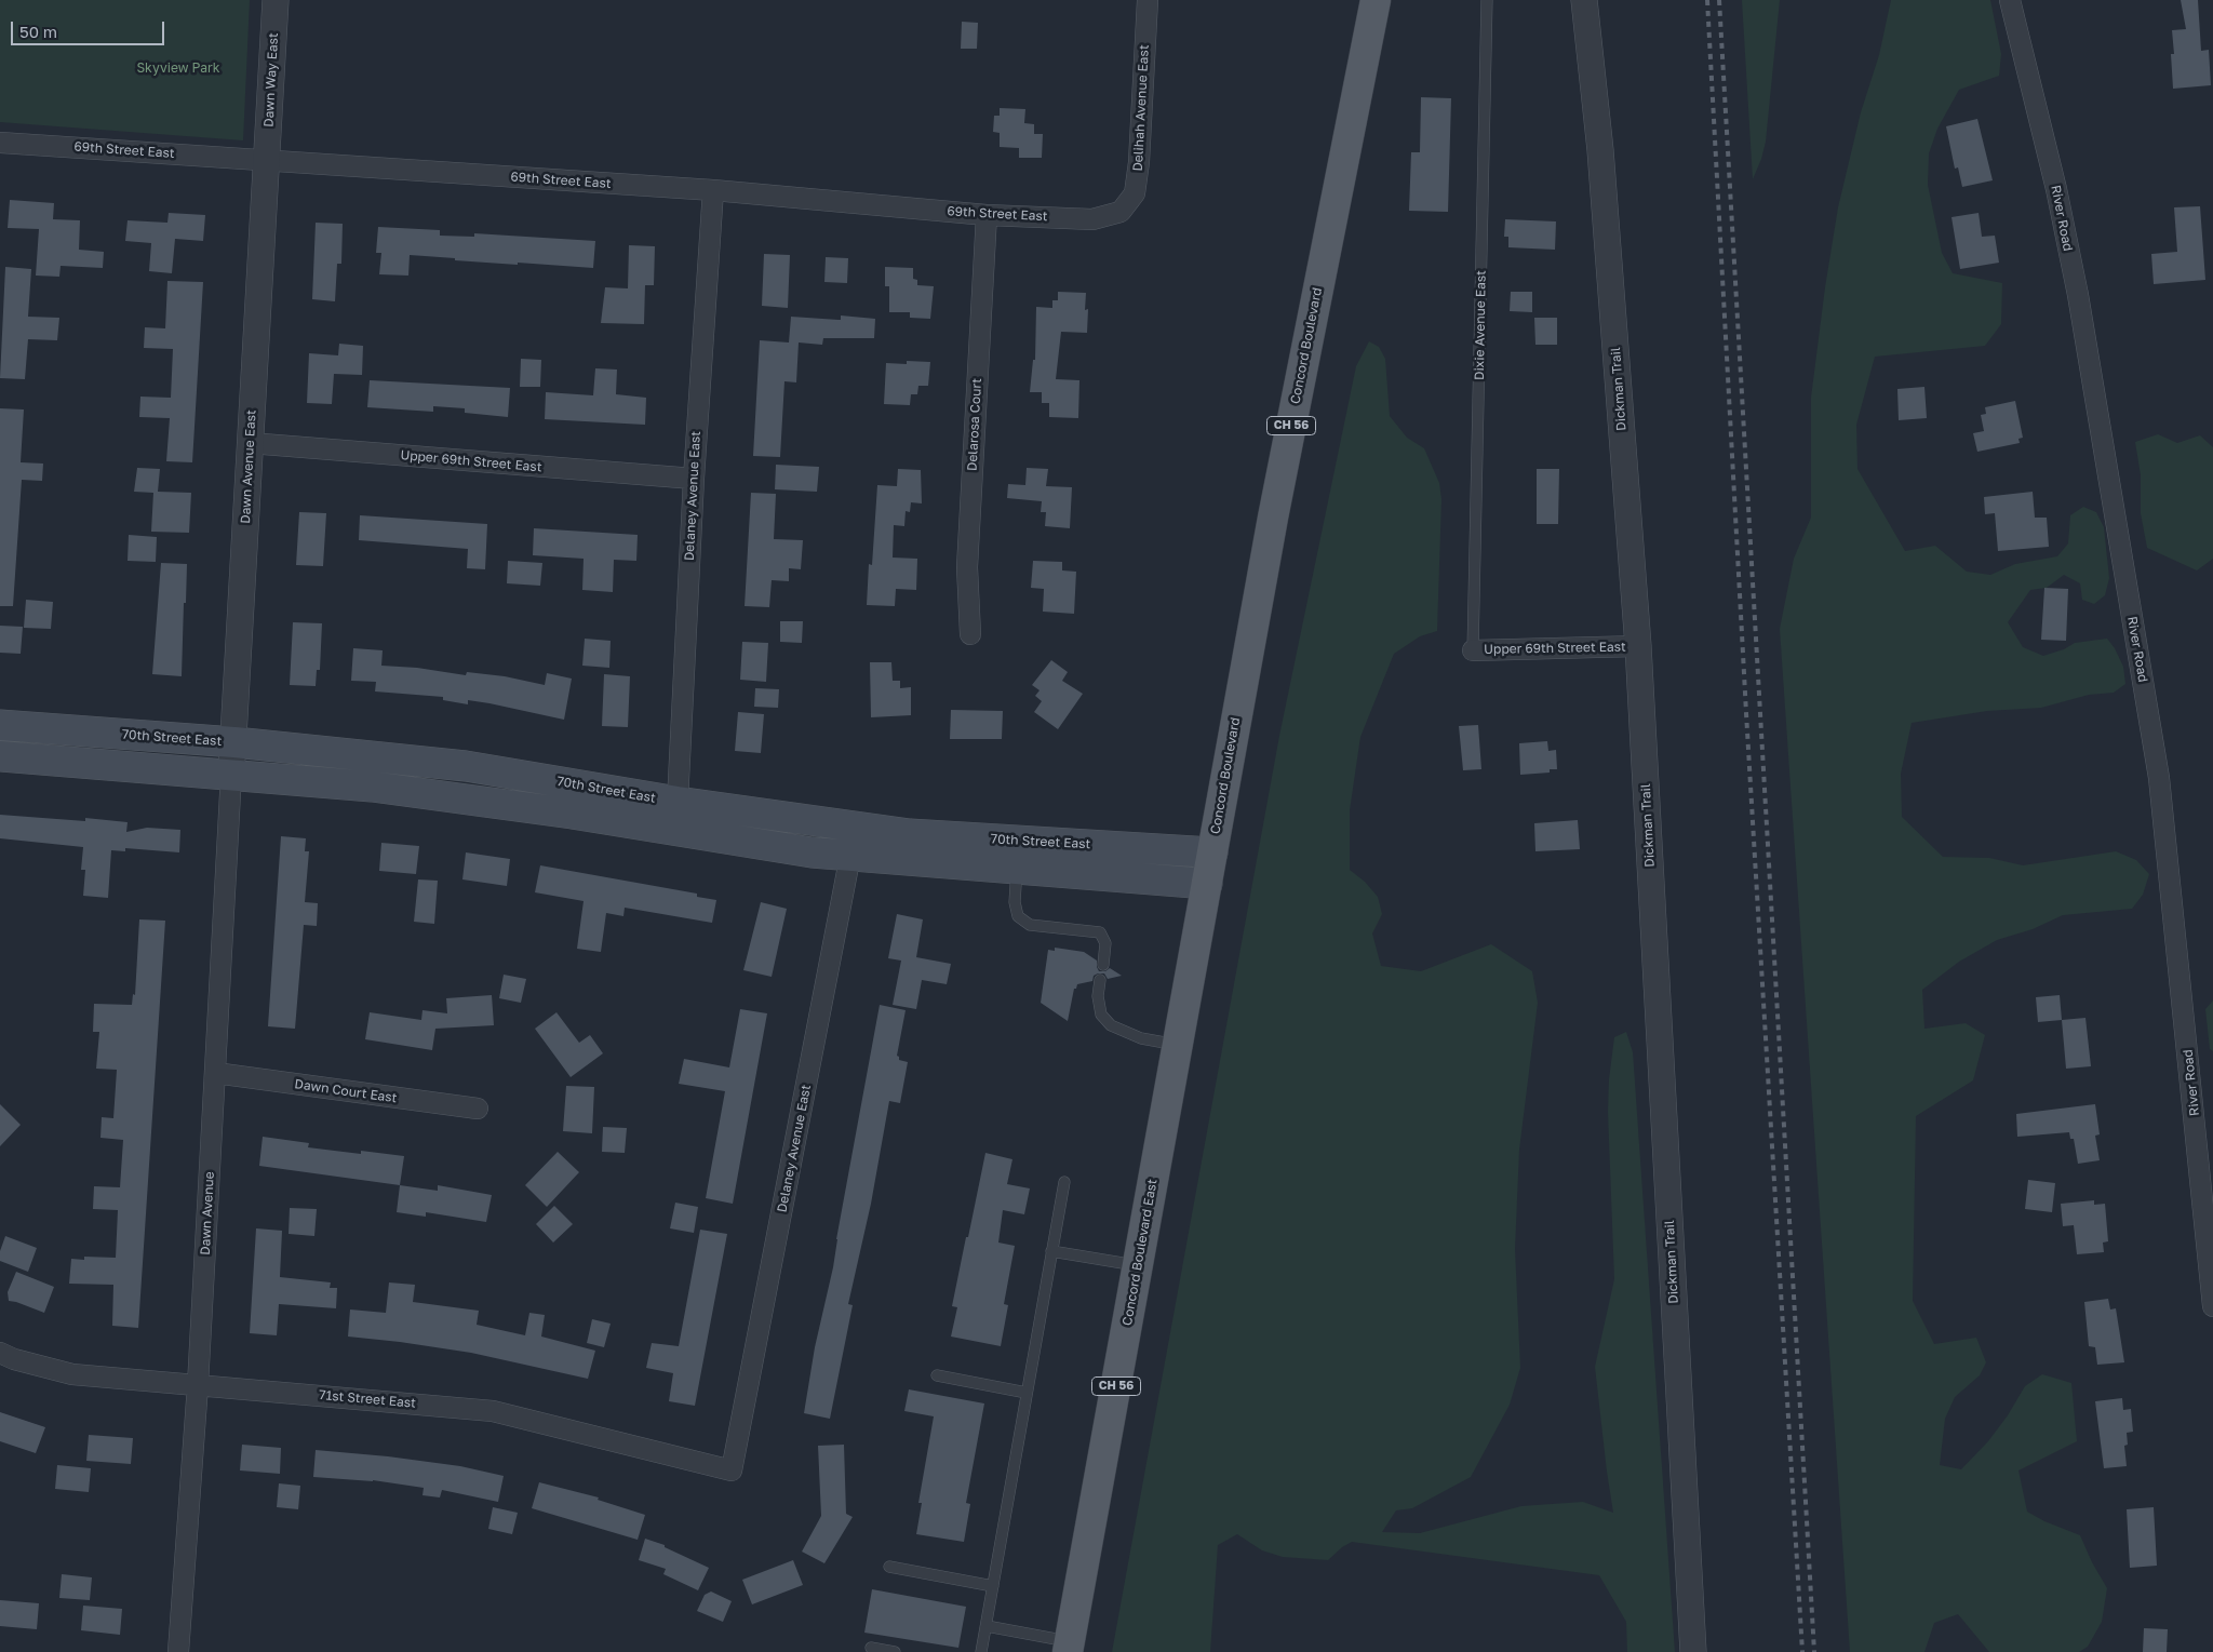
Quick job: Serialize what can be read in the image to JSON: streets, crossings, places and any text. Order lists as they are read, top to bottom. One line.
{"streets":{"main road":["Concord Boulevard","CH 56","70th Street East","Concord Boulevard East"],"street":["Dawn Way East","Delihah Avenue East","69th Street East","River Road","Dickman Trail","Delarosa Court","Upper 69th Street East","Dawn Avenue East","Delaney Avenue East","Dawn Court East","Dawn Avenue","71st Street East"],"lane":["Dixie Avenue East"]},"crossings":[["Dawn Way East","69th Street East"],["Dawn Way East","Dawn Avenue East"],["Delihah Avenue East","69th Street East"],["69th Street East","Delarosa Court"],["69th Street East","Dawn Avenue East"],["69th Street East","Delaney Avenue East"],["Dixie Avenue East","Upper 69th Street East"],["Concord Boulevard","70th Street East"],["Concord Boulevard","Concord Boulevard East"],["Dickman Trail","Upper 69th Street East"],["Upper 69th Street East","Dawn Avenue East"],["Upper 69th Street East","Delaney Avenue East"],["Dawn Avenue East","70th Street East"],["Dawn Avenue East","Dawn Avenue"],["Delaney Avenue East","70th Street East"],["Delaney Avenue East","71st Street East"],["70th Street East","Dawn Avenue"],["70th Street East","Concord Boulevard East"],["Dawn Court East","Dawn Avenue"],["Dawn Avenue","71st Street East"]],"parks":["Skyview Park"],"scale_bar":"50 m"}
